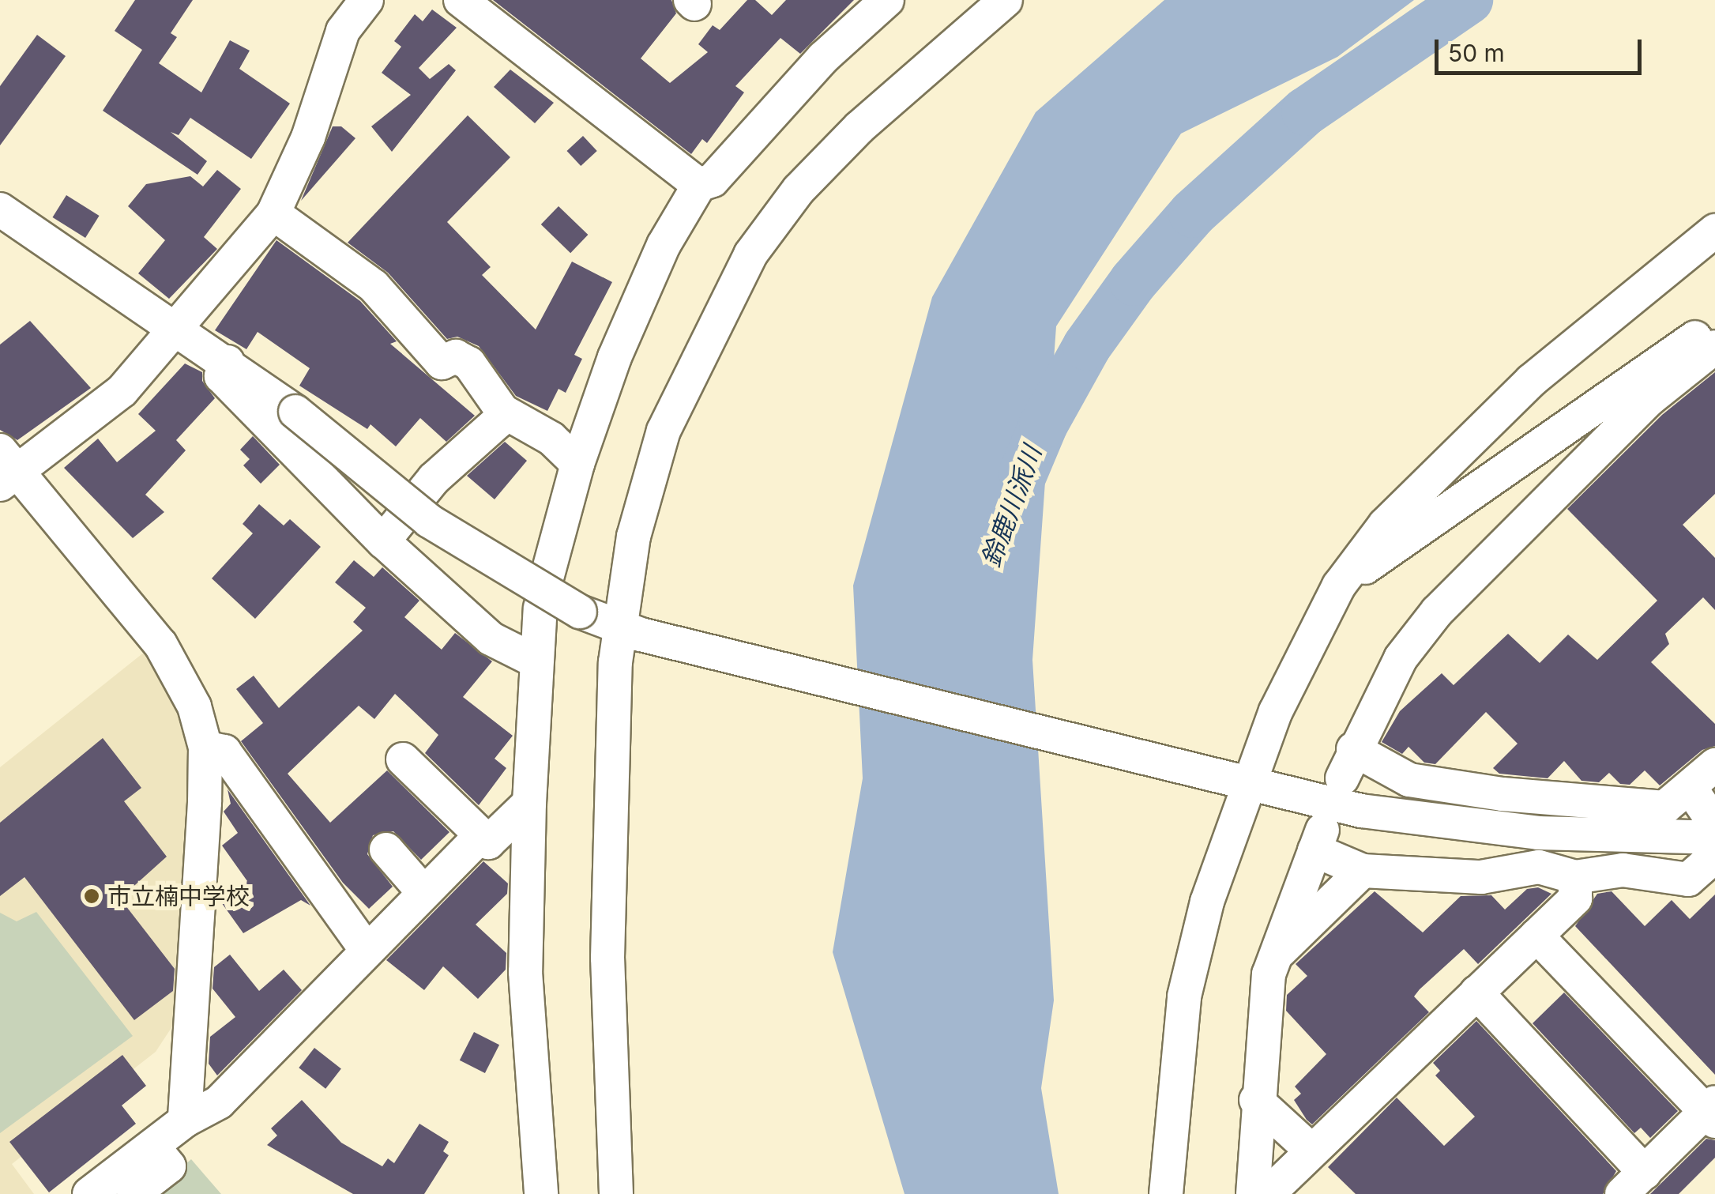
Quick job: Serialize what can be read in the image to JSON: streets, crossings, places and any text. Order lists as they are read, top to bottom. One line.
{"water":["鈴鹿川派川"],"places":["市立楠中学校"],"scale_bar":"50 m"}
